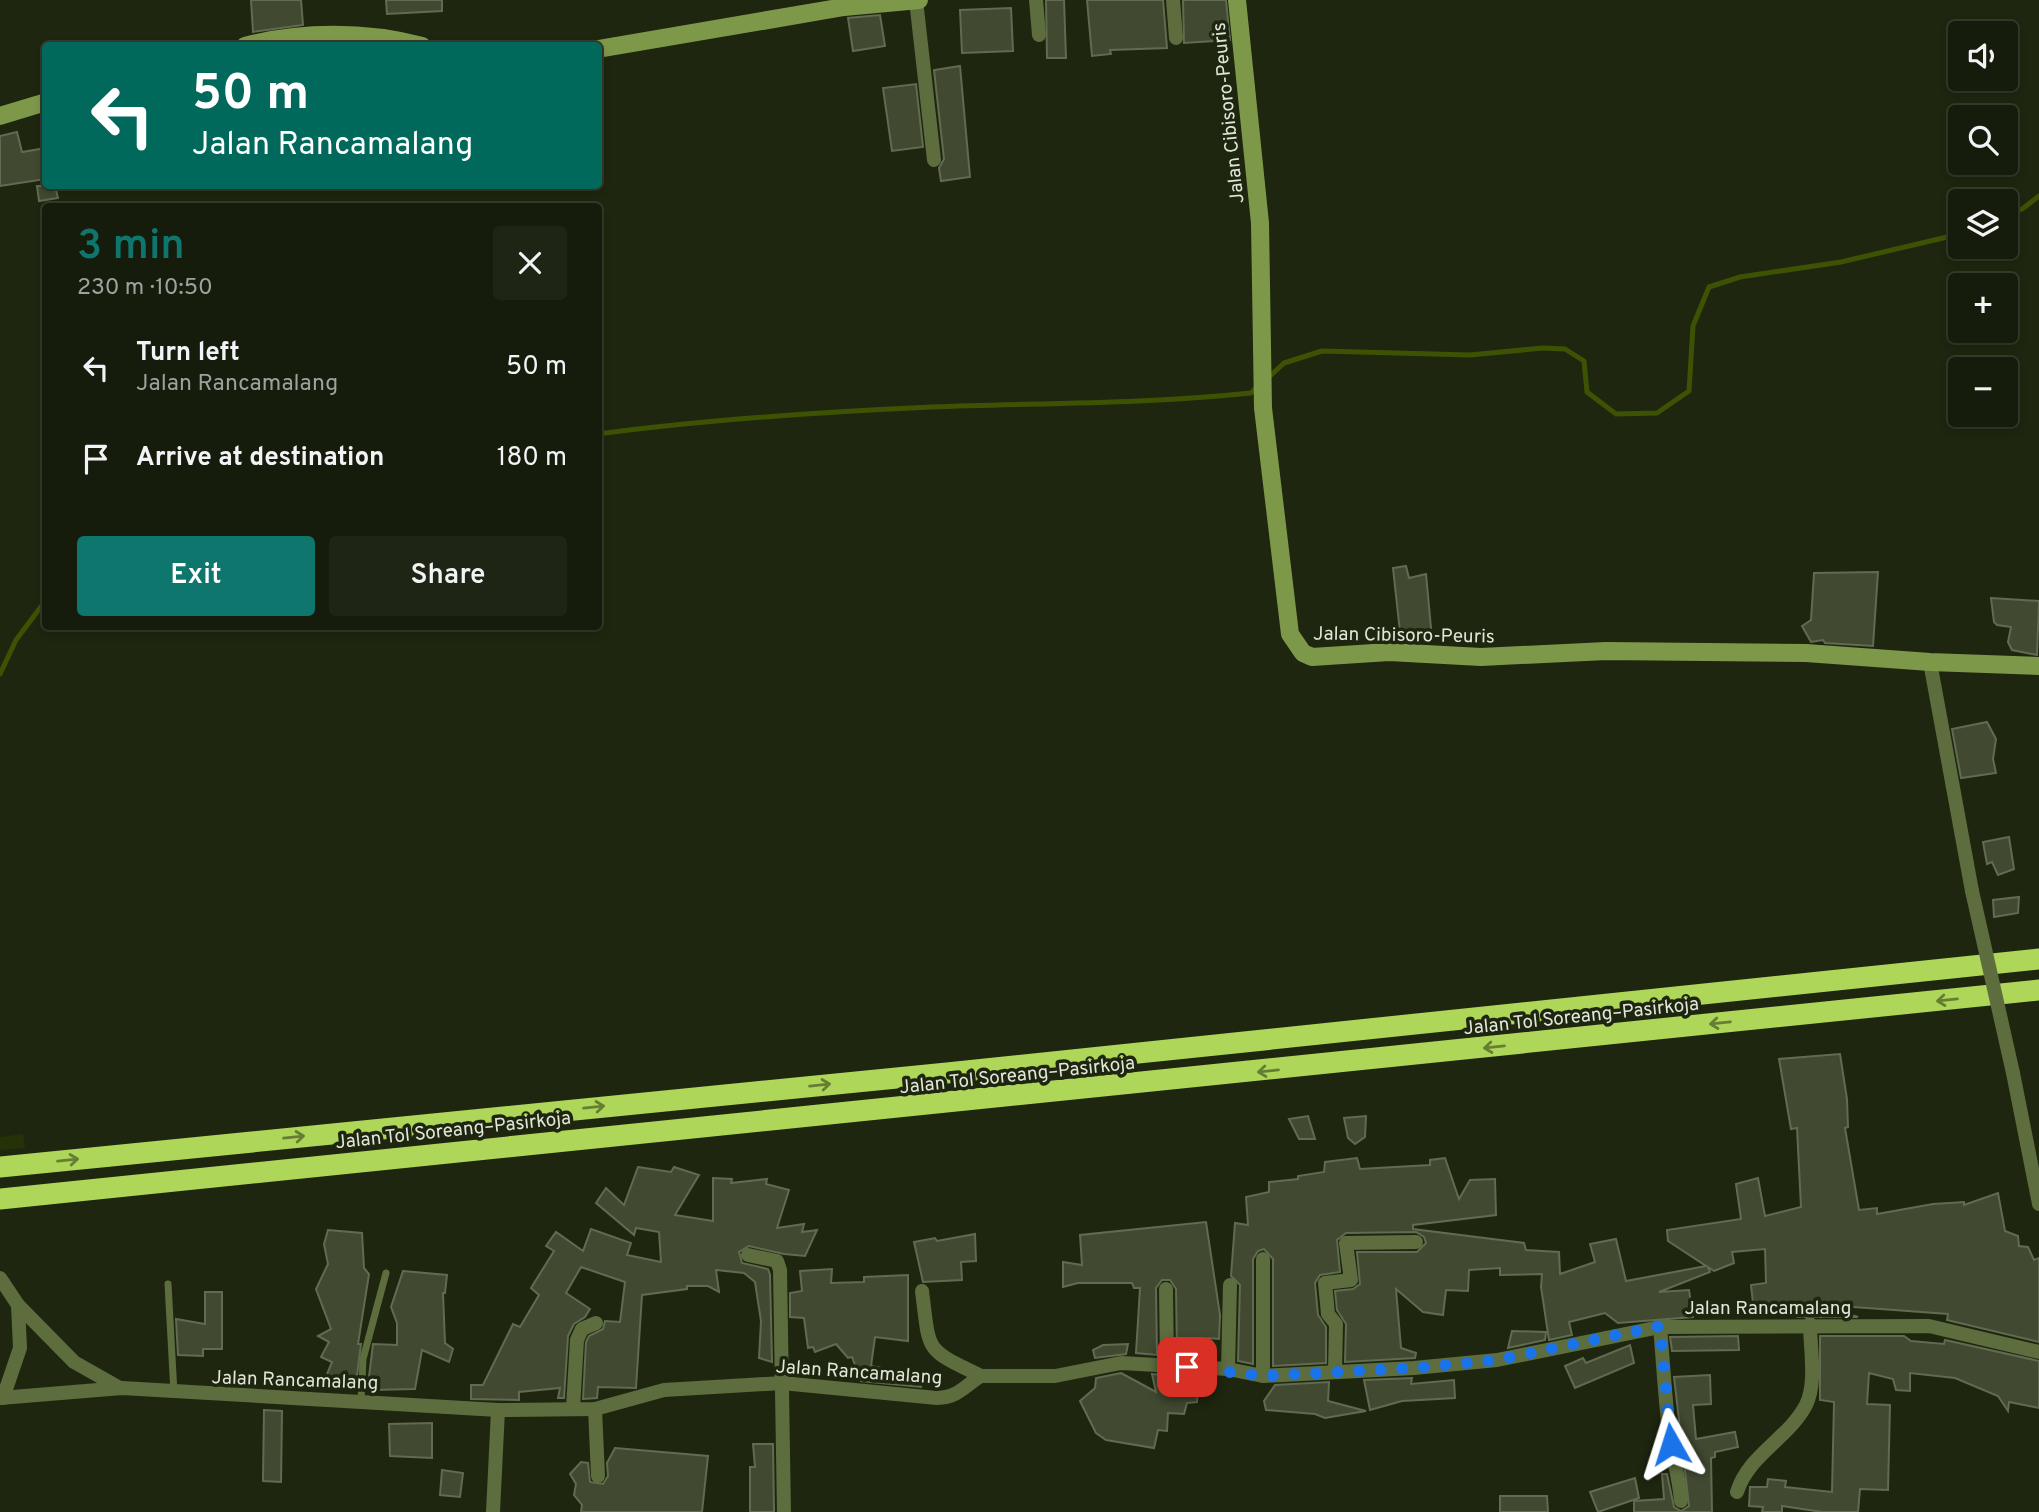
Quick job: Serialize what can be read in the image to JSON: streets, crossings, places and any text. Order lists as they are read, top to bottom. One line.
{"streets":{"highway":["Jalan Tol Soreang–Pasirkoja"],"street":["Jalan Cibisoro-Peuris","Jalan Rancamalang"]},"page":{"map_buttons":["+","−"],"turn":["50 m","Jalan Rancamalang"],"heading":["3 min","230 m · 10:50"],"list":[{"name":"Turn left","note":"Jalan Rancamalang","value":"50 m"},{"name":"Arrive at destination","value":"180 m"}],"buttons":["Exit","Share"]}}
